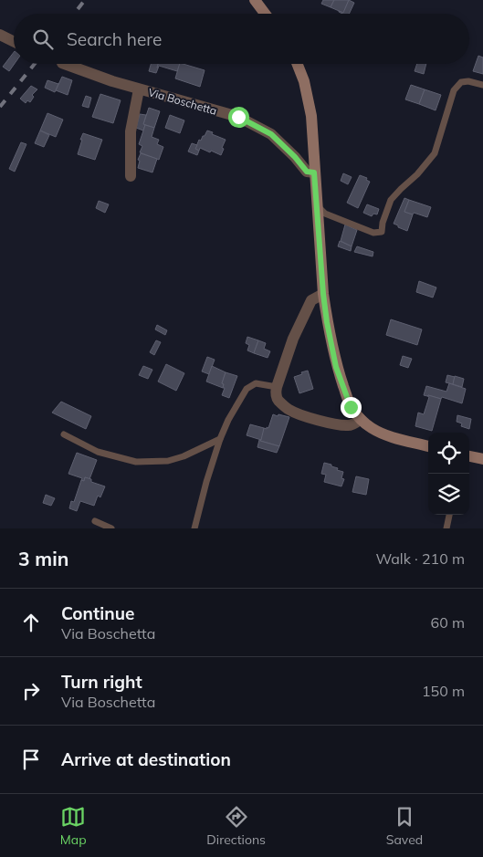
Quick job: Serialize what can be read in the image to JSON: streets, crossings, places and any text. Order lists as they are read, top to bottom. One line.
{"streets":{"street":["Via Boschetta"]},"page":{"search":"Search here","heading":["3 min","Walk · 210 m"],"list":[["Continue","Via Boschetta","60 m"],["Turn right","Via Boschetta","150 m"],"Arrive at destination"],"nav":["Map","Directions","Saved"]}}
